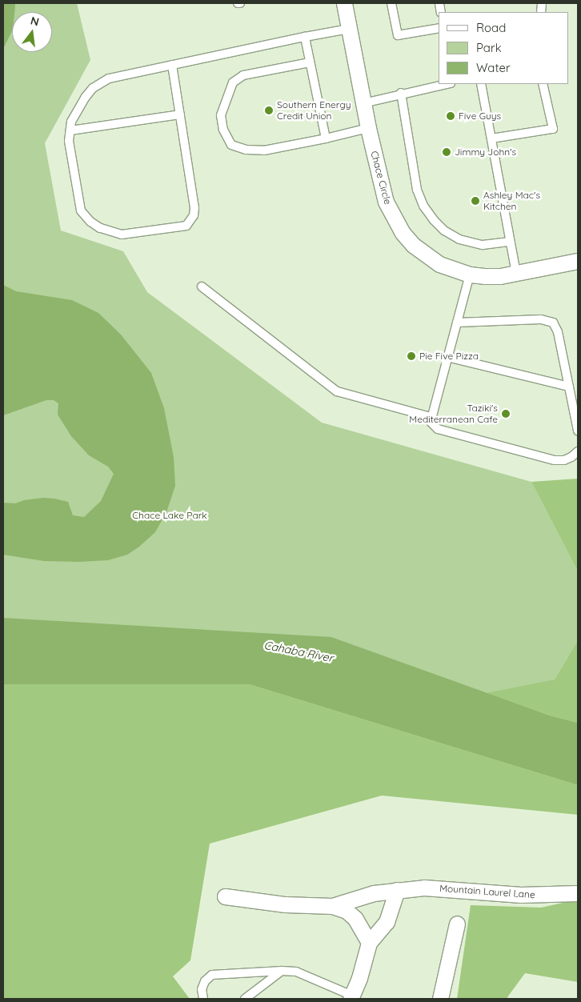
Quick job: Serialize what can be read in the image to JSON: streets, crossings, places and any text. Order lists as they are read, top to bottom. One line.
{"streets":{"street":["Chace Circle","Mountain Laurel Lane"]},"water":["Cahaba River"],"parks":["Chace Lake Park"],"places":["Southern Energy Credit Union","Five Guys","Jimmy John's","Ashley Mac's Kitchen","Pie Five Pizza","Taziki's Mediterranean Cafe"],"legend":["Road","Park","Water"],"north":"top"}
